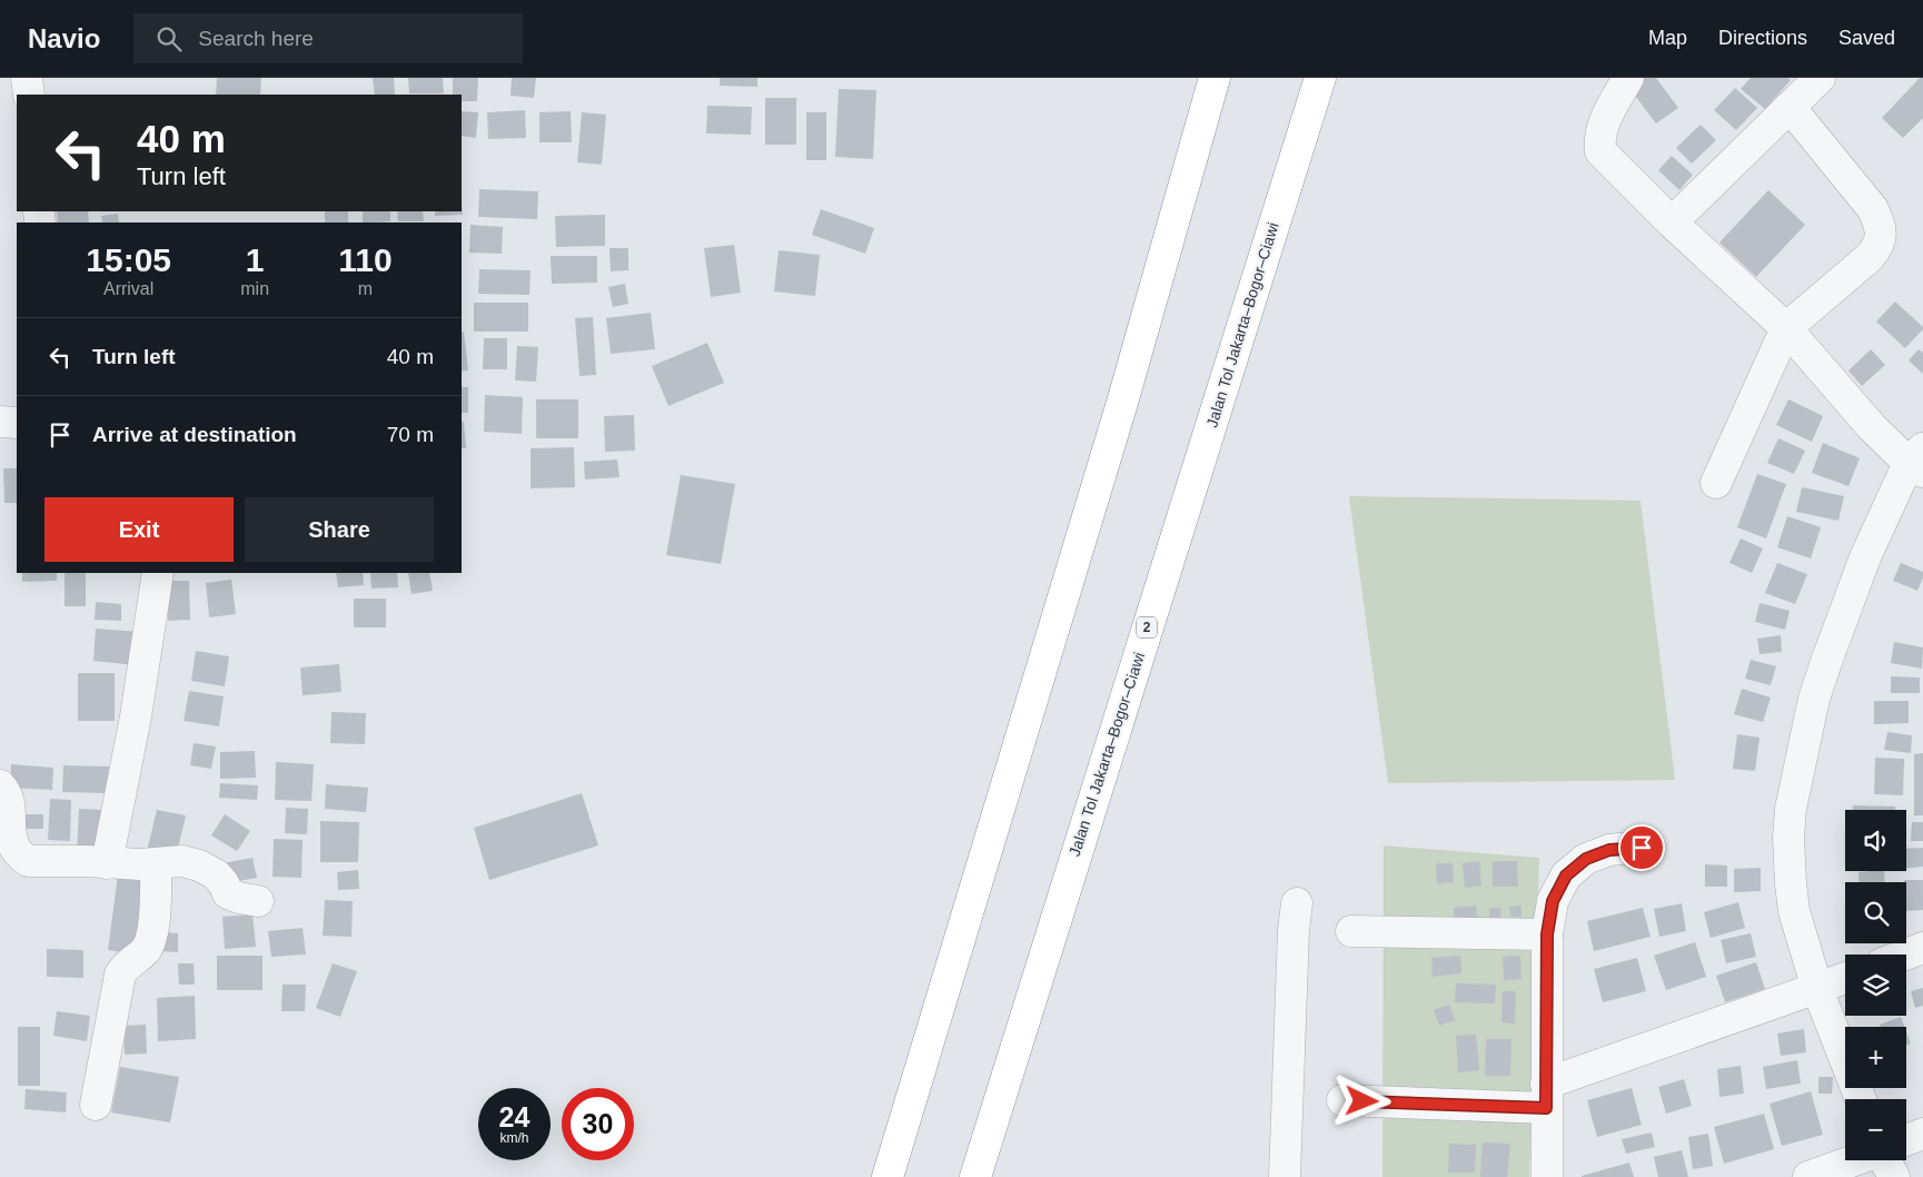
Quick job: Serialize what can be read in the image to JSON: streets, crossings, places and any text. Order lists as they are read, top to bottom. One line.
{"streets":{"highway":["Jalan Tol Jakarta–Bogor–Ciawi","2"]},"page":{"header":"Navio","search":"Search here","nav":["Map","Directions","Saved"],"turn":["40 m","Turn left"],"eta":["15:05","Arrival","1","min","110","m"],"list":[{"name":"Turn left","value":"40 m"},{"name":"Arrive at destination","value":"70 m"}],"buttons":["Exit","Share"],"map_buttons":["+","−"],"speed":"24 km/h","limit":"30"}}
